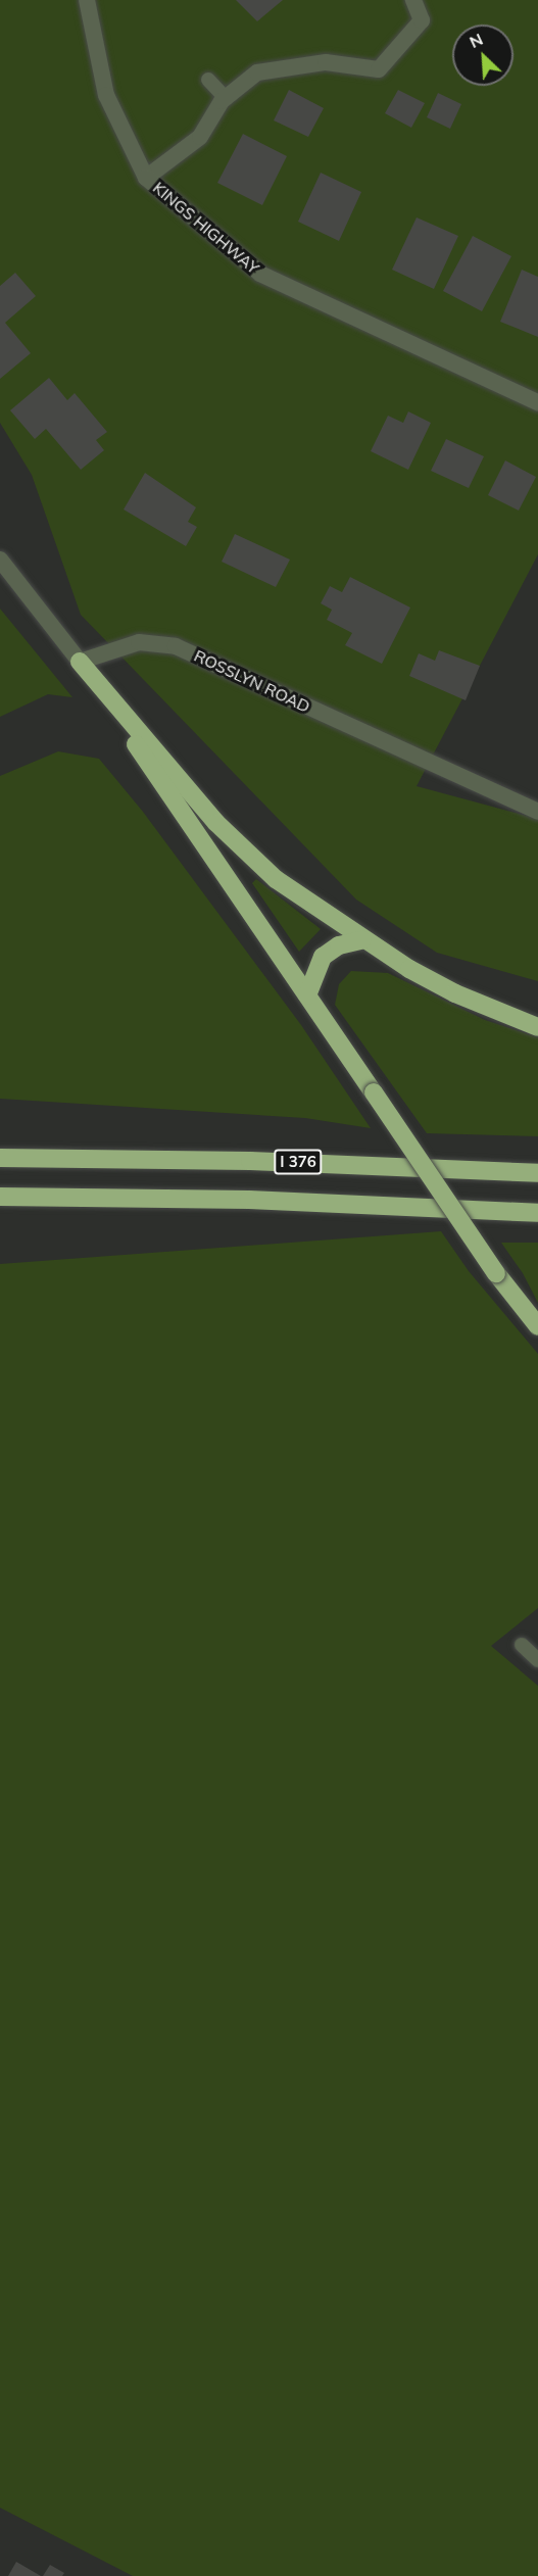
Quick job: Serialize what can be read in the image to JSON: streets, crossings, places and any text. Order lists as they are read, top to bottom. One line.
{"streets":{"highway":["I 376"],"street":["KINGS HIGHWAY","ROSSLYN ROAD"]},"north":"top left"}
